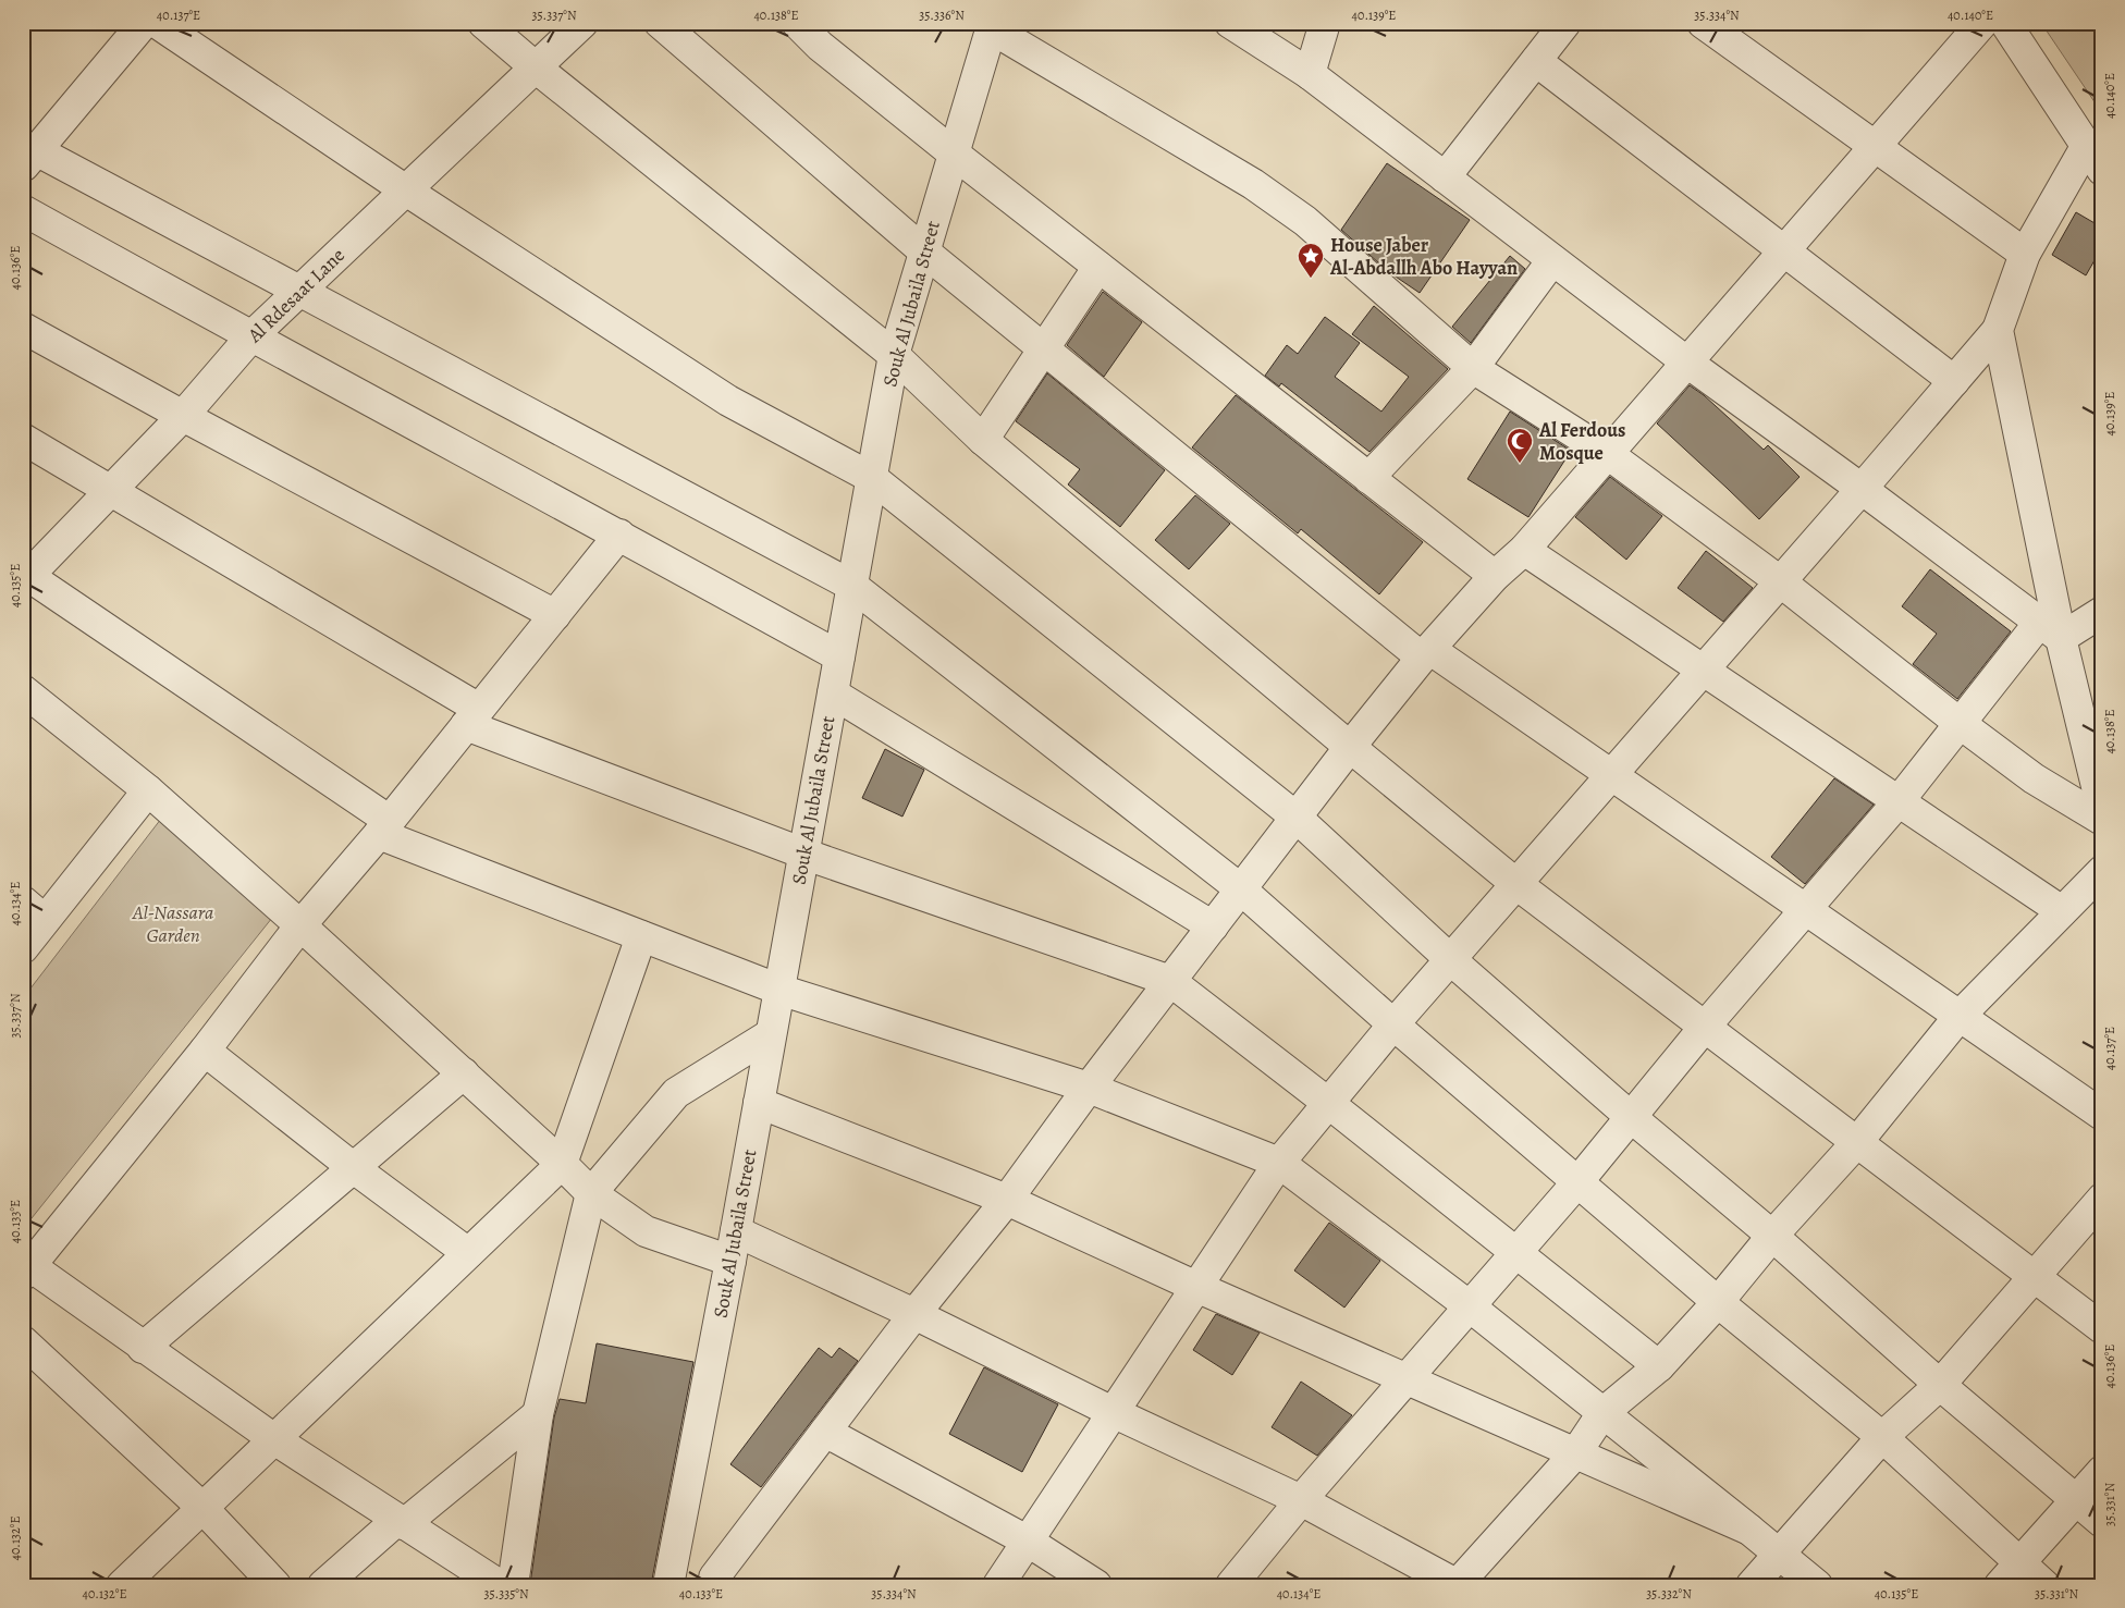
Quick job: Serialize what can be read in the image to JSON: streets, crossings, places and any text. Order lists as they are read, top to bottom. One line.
{"streets":{"street":["Al Rdesaat Lane","Souk Al Jubaila Street"]},"parks":["Al-Nassara Garden"],"places":{"place":["House Jaber Al-Abdallh Abo Hayyan"],"mosque":["Al Ferdous Mosque"]},"coordinates":["40.137°E","35.337°N","40.138°E","35.336°N","40.139°E","35.334°N","40.140°E","40.136°E","40.135°E","40.134°E","40.133°E","35.331°N","40.132°E","35.335°N","35.332°N"]}
